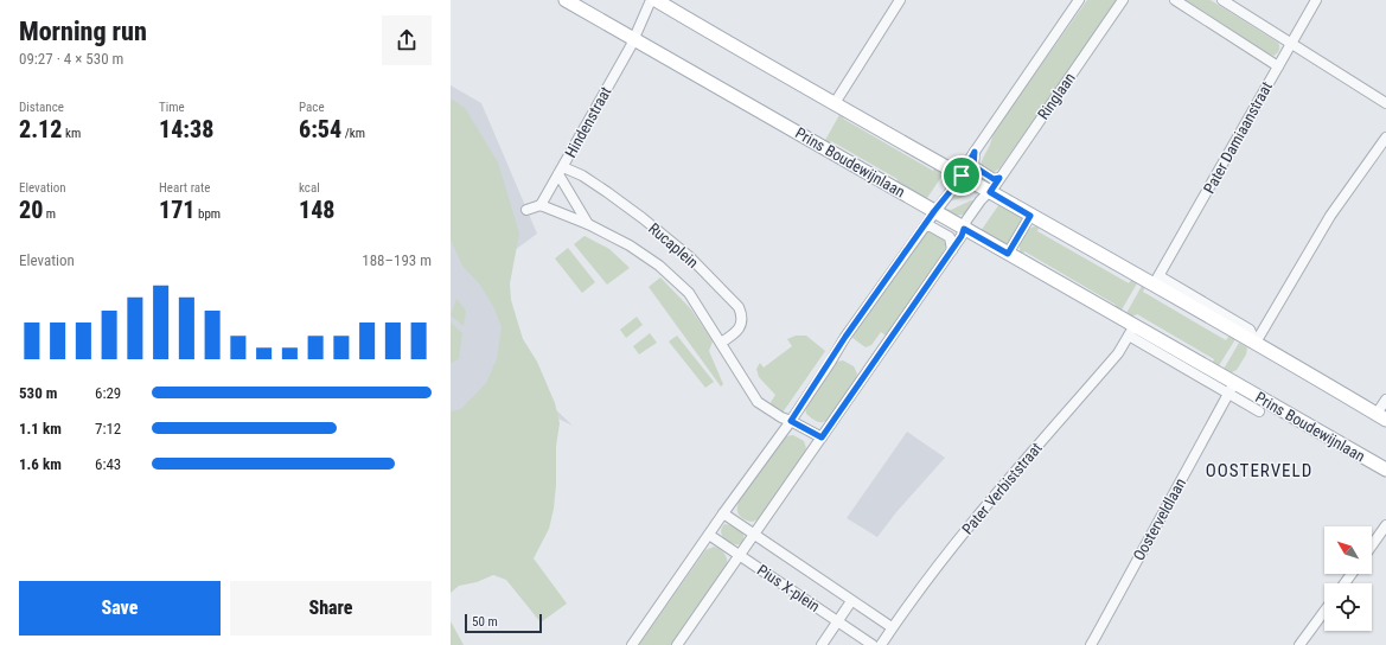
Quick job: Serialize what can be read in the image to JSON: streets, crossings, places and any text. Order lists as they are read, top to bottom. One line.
{"streets":{"main road":["Prins Boudewijnlaan"],"street":["Ringlaan","Hindenstraat","Pater Damiaanstraat","Rucaplein","Pater Verbiststraat","Oosterveldlaan","Pius X-plein"]},"crossings":[["Ringlaan","Prins Boudewijnlaan"],["Ringlaan","Rucaplein"],["Ringlaan","Pius X-plein"],["Hindenstraat","Prins Boudewijnlaan"],["Hindenstraat","Rucaplein"],["Prins Boudewijnlaan","Pater Verbiststraat"],["Prins Boudewijnlaan","Oosterveldlaan"],["Pater Verbiststraat","Pius X-plein"]],"districts":["OOSTERVELD"],"scale_bar":"50 m","north":"top left","page":{"heading":["Morning run","09:27 · 4 × 530 m"],"stats":[["Distance","2.12 km"],["Time","14:38"],["Pace","6:54 /km"],["Elevation","20 m"],["Heart rate","171 bpm"],["kcal","148"]],"chart":["Elevation","188–193 m"],"list":[{"name":"530 m","note":"6:29"},{"name":"1.1 km","note":"7:12"},{"name":"1.6 km","note":"6:43"}],"buttons":["Save","Share"],"scale":"50 m"}}
